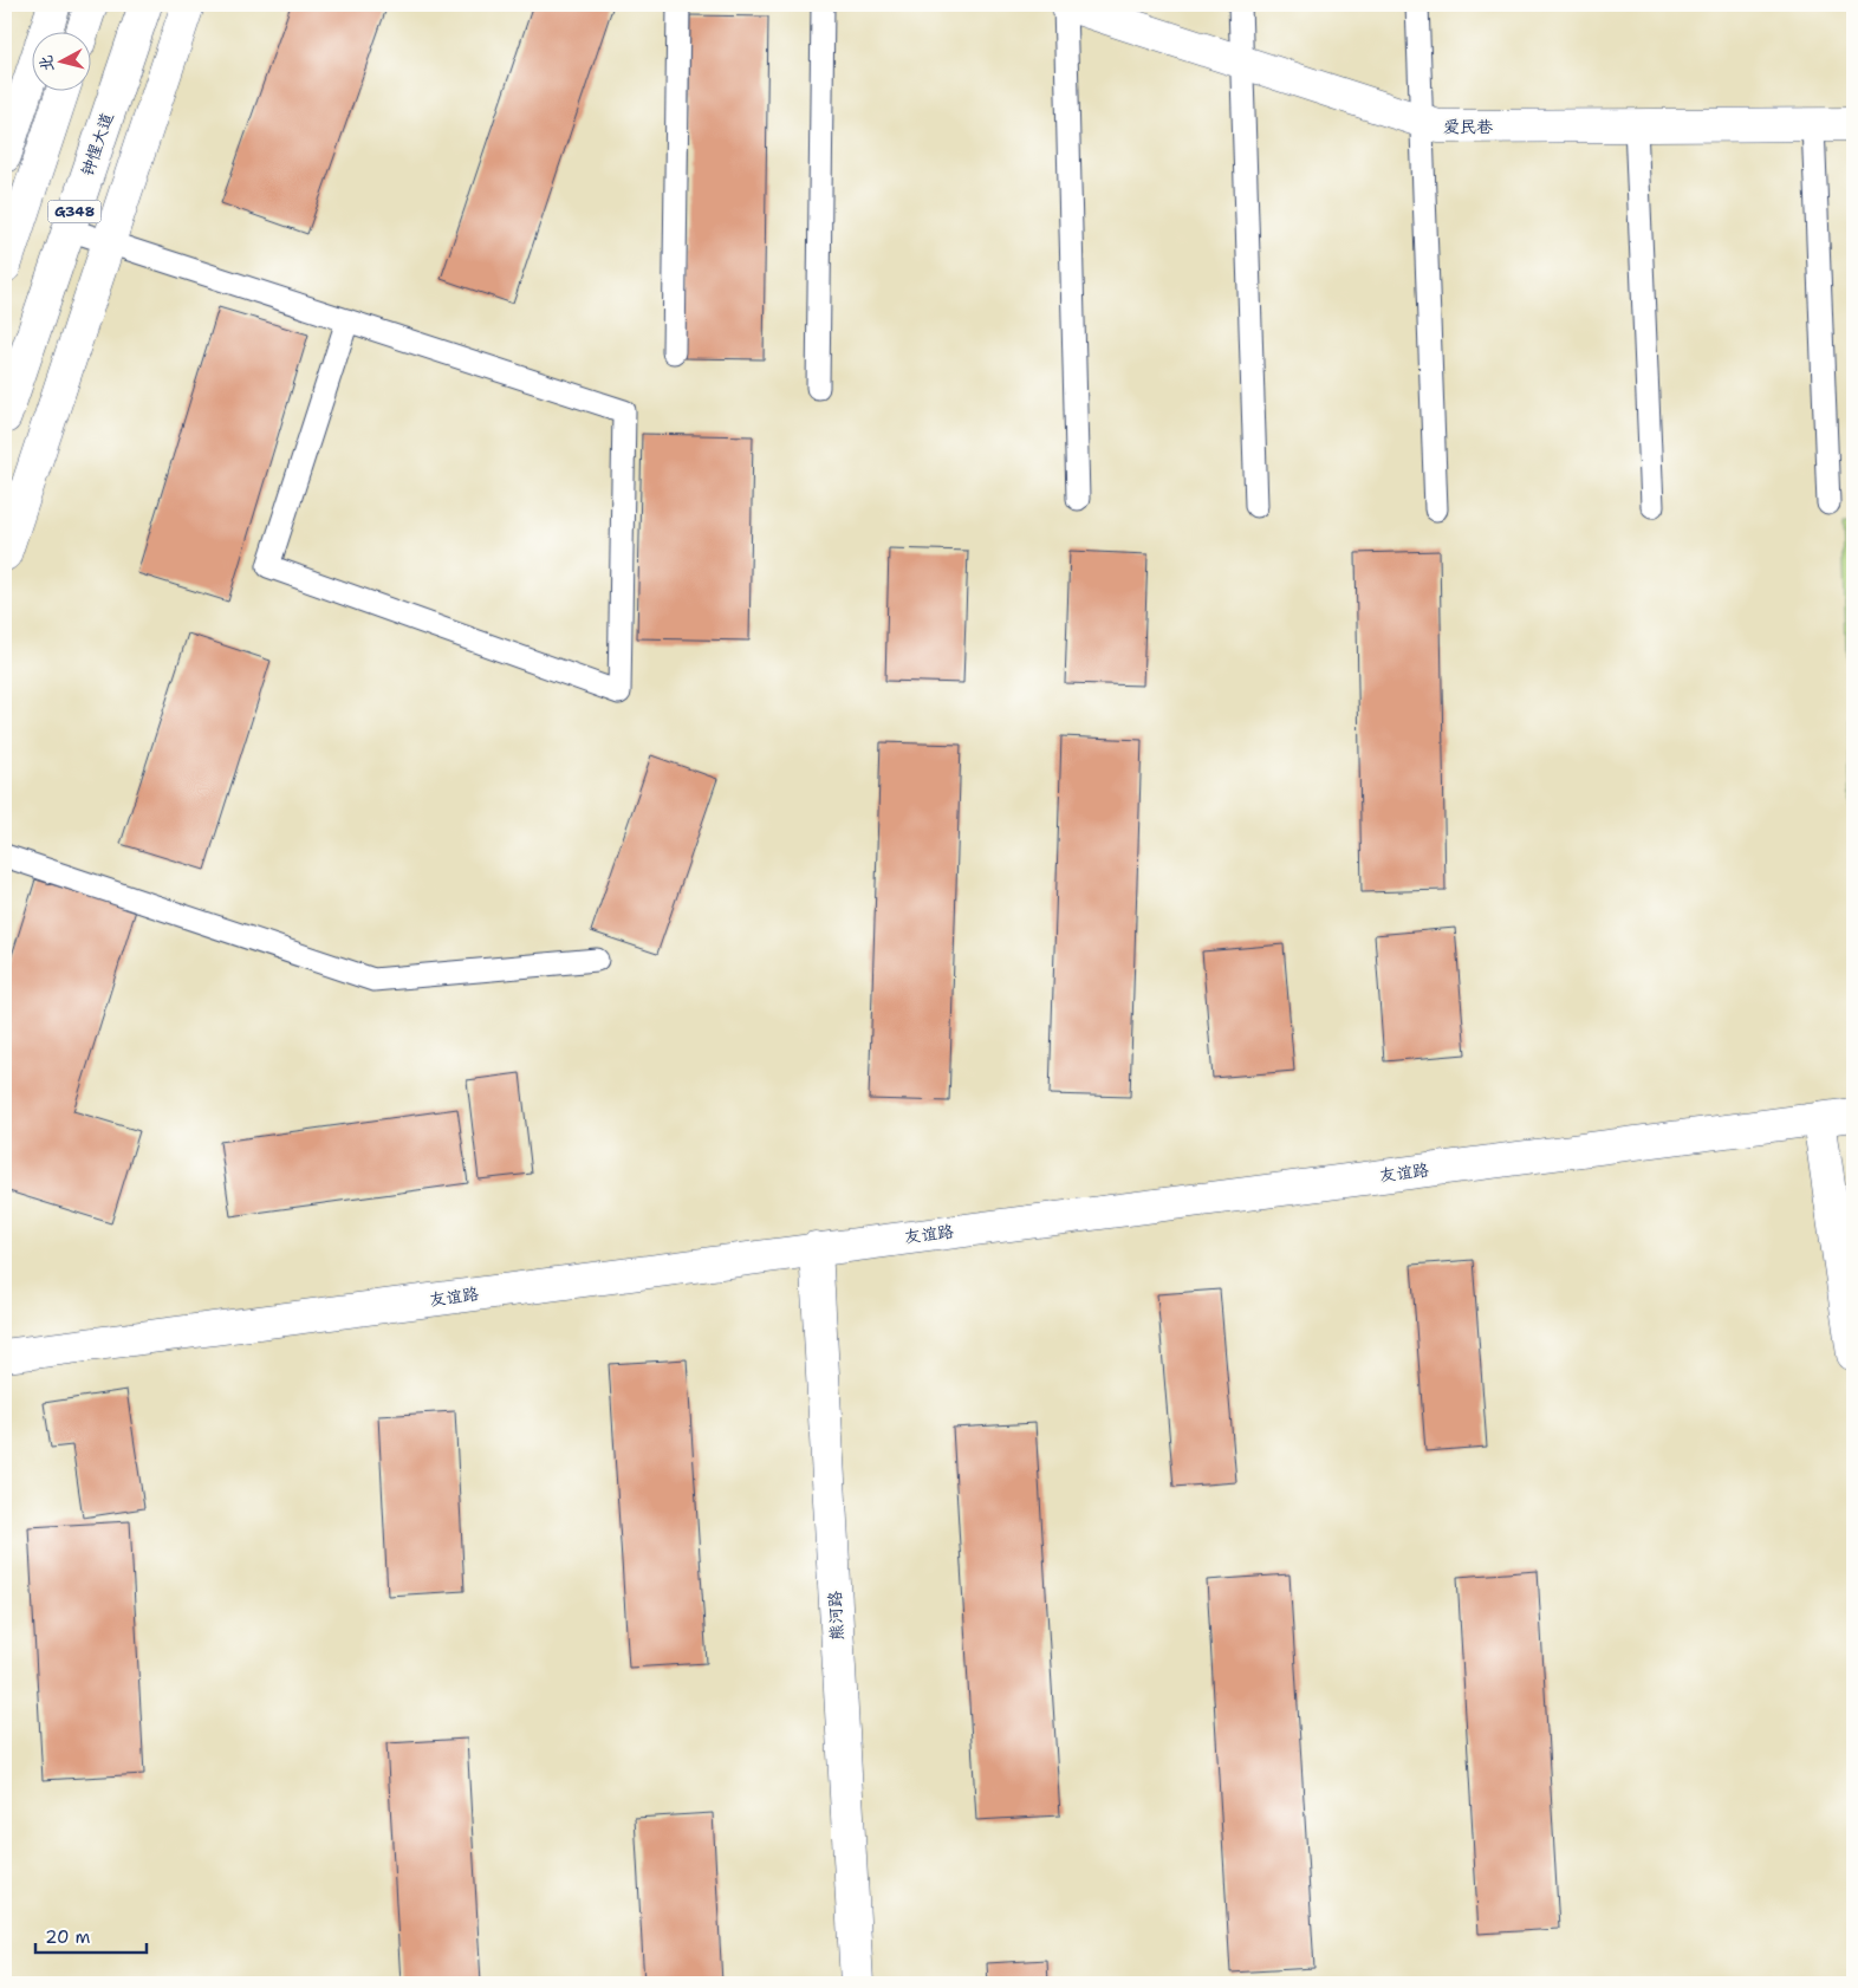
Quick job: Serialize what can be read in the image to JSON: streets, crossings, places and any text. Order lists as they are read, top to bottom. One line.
{"streets":{"main road":["爱民巷","钟惺大道","G348","友谊路","熊河路"]},"crossings":[["友谊路","熊河路"]],"scale_bar":"20 m","north":"left"}
